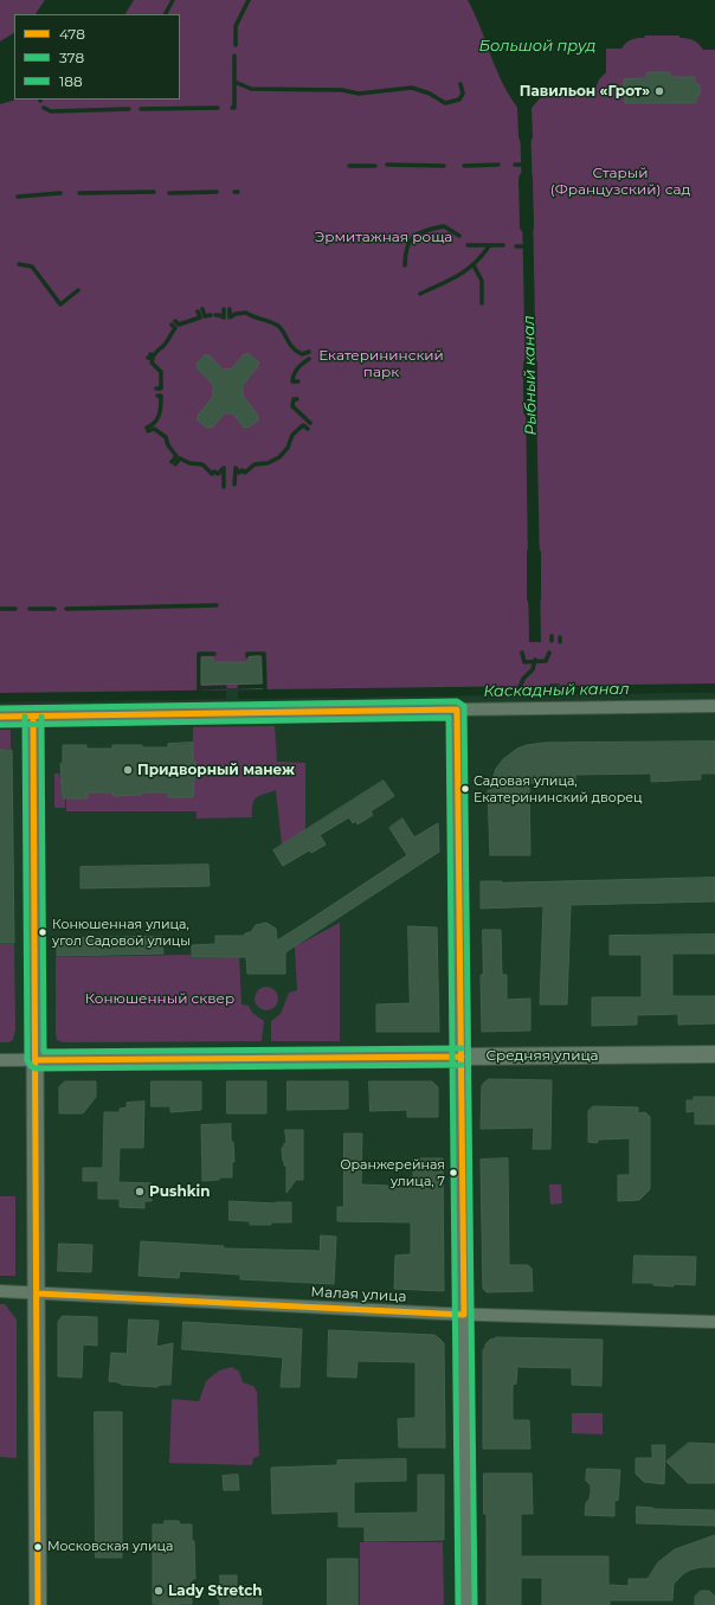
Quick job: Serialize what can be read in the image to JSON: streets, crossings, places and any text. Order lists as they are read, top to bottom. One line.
{"streets":{"main road":["Средняя улица"],"street":["Малая улица"]},"water":["Большой пруд","Рыбный канал","Каскадный канал"],"parks":["Старый (Французский) сад","Эрмитажная роща","Екатерининский парк","Конюшенный сквер"],"places":["Павильон «Грот»","Придворный манеж","Садовая улица, Екатерининский дворец","Конюшенная улица, угол Садовой улицы","Оранжерейная улица, 7","Pushkin","Московская улица","Lady Stretch"],"lines":["transit line 188","transit line 478","transit line 378"],"legend":["478","378","188"]}
